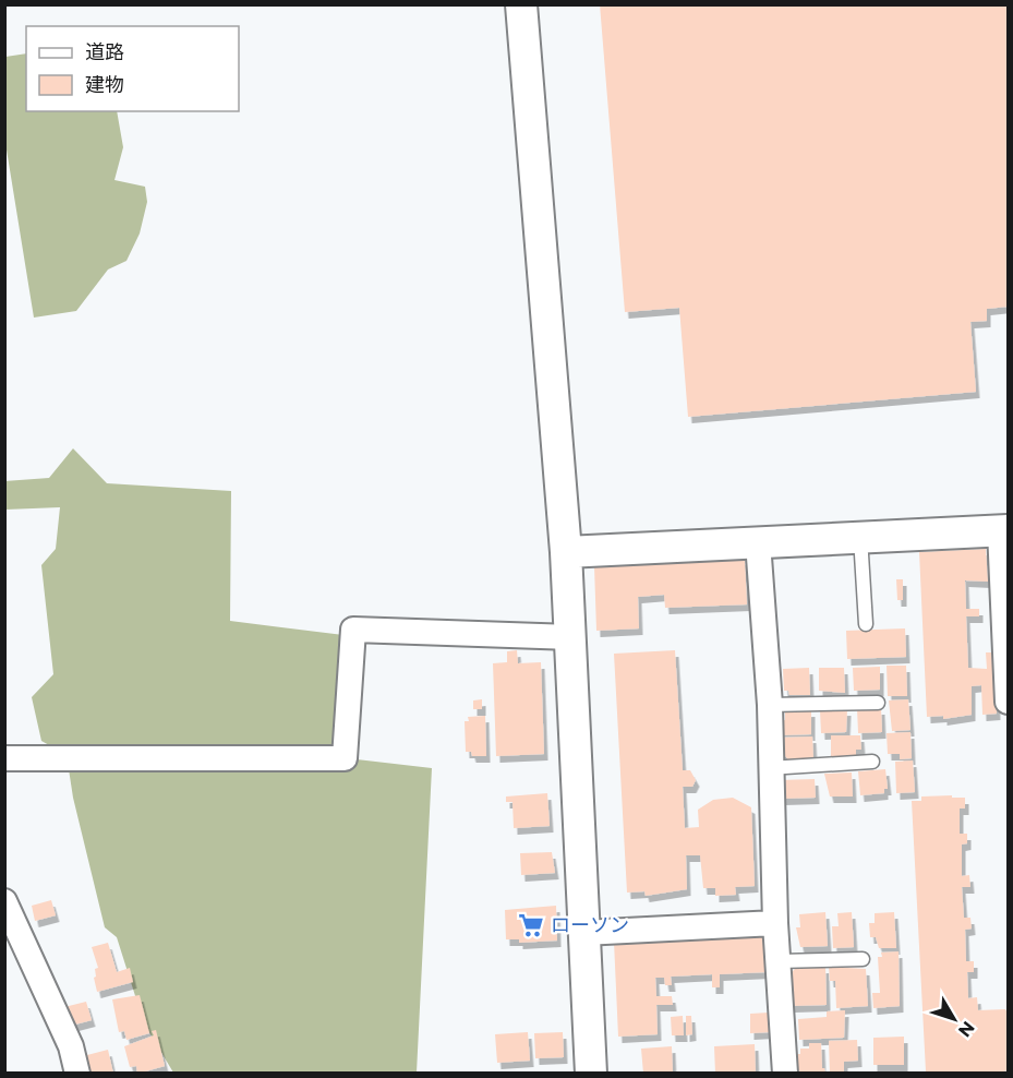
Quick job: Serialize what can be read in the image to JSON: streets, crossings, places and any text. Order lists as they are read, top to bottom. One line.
{"places":{"supermarket":["ローソン"]},"legend":["道路","建物"],"north":"bottom right"}
